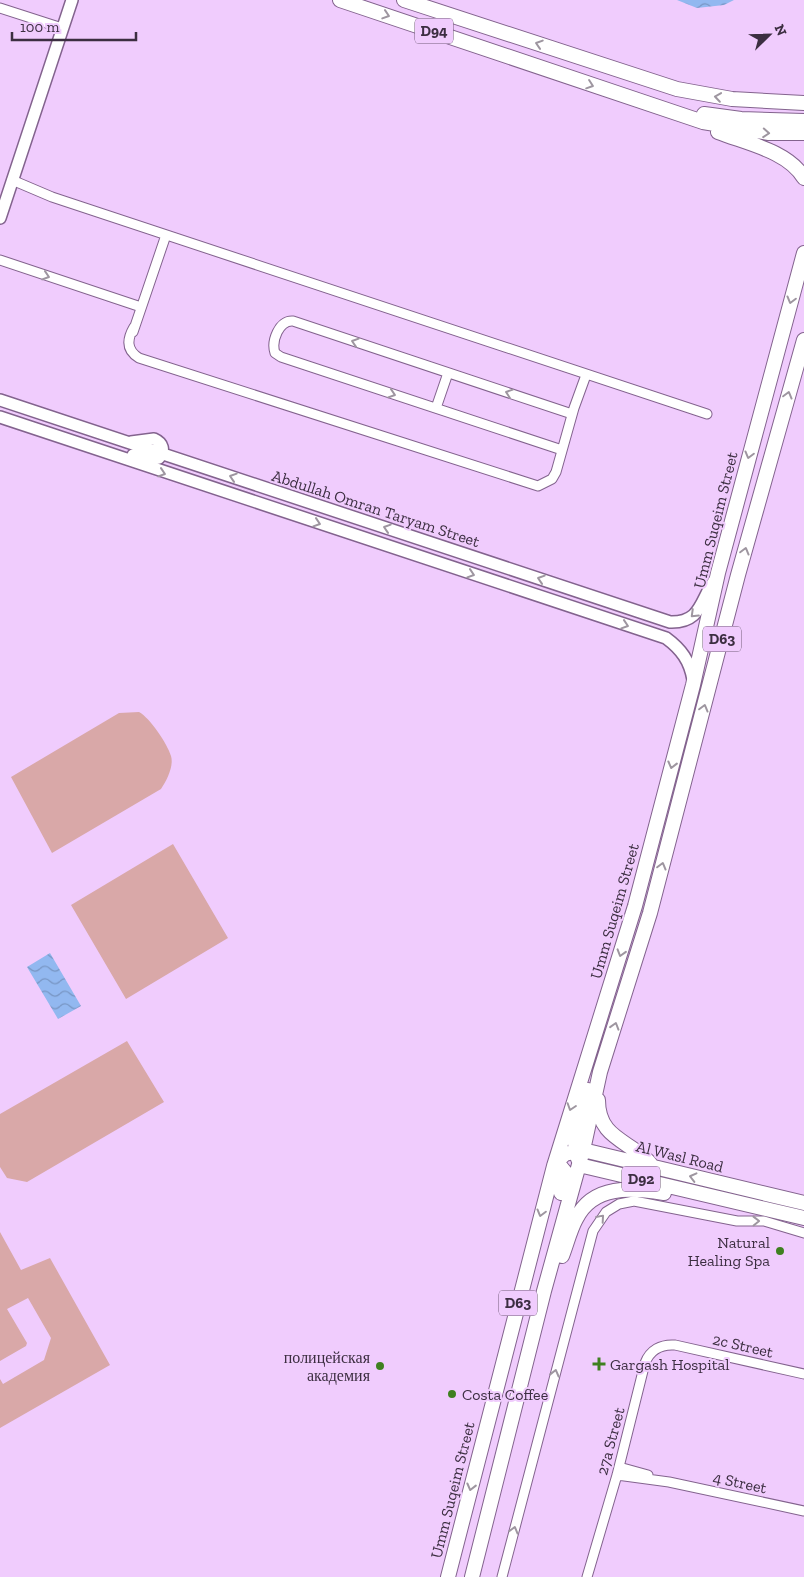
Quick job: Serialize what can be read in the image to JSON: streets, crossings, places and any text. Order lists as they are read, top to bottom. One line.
{"streets":{"main road":["D94","Umm Suqeim Street","D63","Al Wasl Road","D92"],"street":["Abdullah Omran Taryam Street","2c Street","27a Street","4 Street"]},"crossings":[["Abdullah Omran Taryam Street","Umm Suqeim Street"],["Umm Suqeim Street","Al Wasl Road"],["2c Street","27a Street"],["27a Street","4 Street"]],"places":{"other":["Natural Healing Spa","полицейская академия","Costa Coffee"],"health":["Gargash Hospital"]},"scale_bar":"100 m","north":"top right"}
